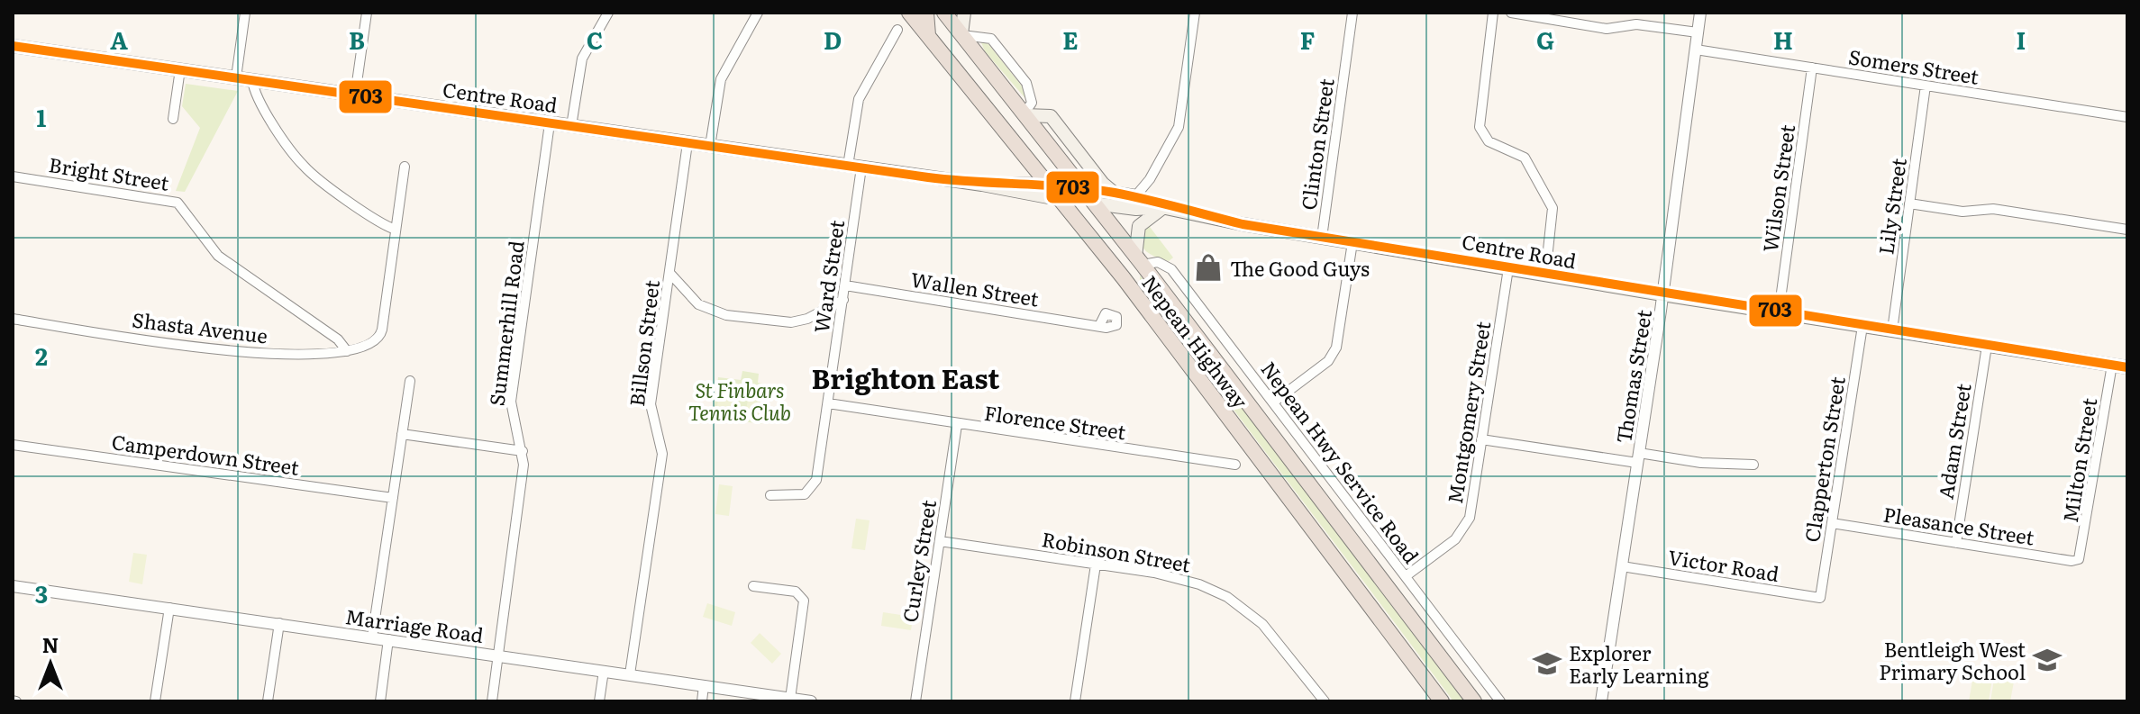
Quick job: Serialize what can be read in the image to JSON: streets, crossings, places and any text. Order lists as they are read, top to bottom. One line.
{"streets":{"highway":["Centre Road","Nepean Highway"],"street":["Somers Street","Clinton Street","Bright Street","Wilson Street","Lily Street","Ward Street","Wallen Street","Summerhill Road","Shasta Avenue","Billson Street","Thomas Street","Montgomery Street","Florence Street","Adam Street","Camperdown Street","Clapperton Street","Milton Street","Nepean Hwy Service Road","Pleasance Street","Robinson Street","Curley Street","Victor Road","Marriage Road"]},"crossings":[["Somers Street","Wilson Street"],["Somers Street","Lily Street"],["Somers Street","Thomas Street"],["Centre Road","Clinton Street"],["Centre Road","Wilson Street"],["Centre Road","Lily Street"],["Centre Road","Ward Street"],["Centre Road","Wallen Street"],["Centre Road","Summerhill Road"],["Centre Road","Nepean Highway"],["Centre Road","Billson Street"],["Centre Road","Thomas Street"],["Centre Road","Montgomery Street"],["Centre Road","Adam Street"],["Centre Road","Clapperton Street"],["Centre Road","Milton Street"],["Bright Street","Shasta Avenue"],["Ward Street","Wallen Street"],["Ward Street","Billson Street"],["Ward Street","Florence Street"],["Wallen Street","Billson Street"],["Summerhill Road","Marriage Road"],["Nepean Highway","Nepean Hwy Service Road"],["Billson Street","Marriage Road"],["Thomas Street","Victor Road"],["Montgomery Street","Nepean Hwy Service Road"],["Florence Street","Curley Street"],["Adam Street","Pleasance Street"],["Clapperton Street","Pleasance Street"],["Clapperton Street","Victor Road"],["Milton Street","Pleasance Street"],["Robinson Street","Curley Street"]],"districts":["Brighton East"],"parks":["St Finbars Tennis Club"],"places":{"shop":["The Good Guys"],"school or university":["Bentleigh West Primary School","Explorer Early Learning"]},"lines":["transit line 703"],"north":"top","grid":{"columns":["A","B","C","D","E","F","G","H","I"],"rows":["1","2","3"]}}
